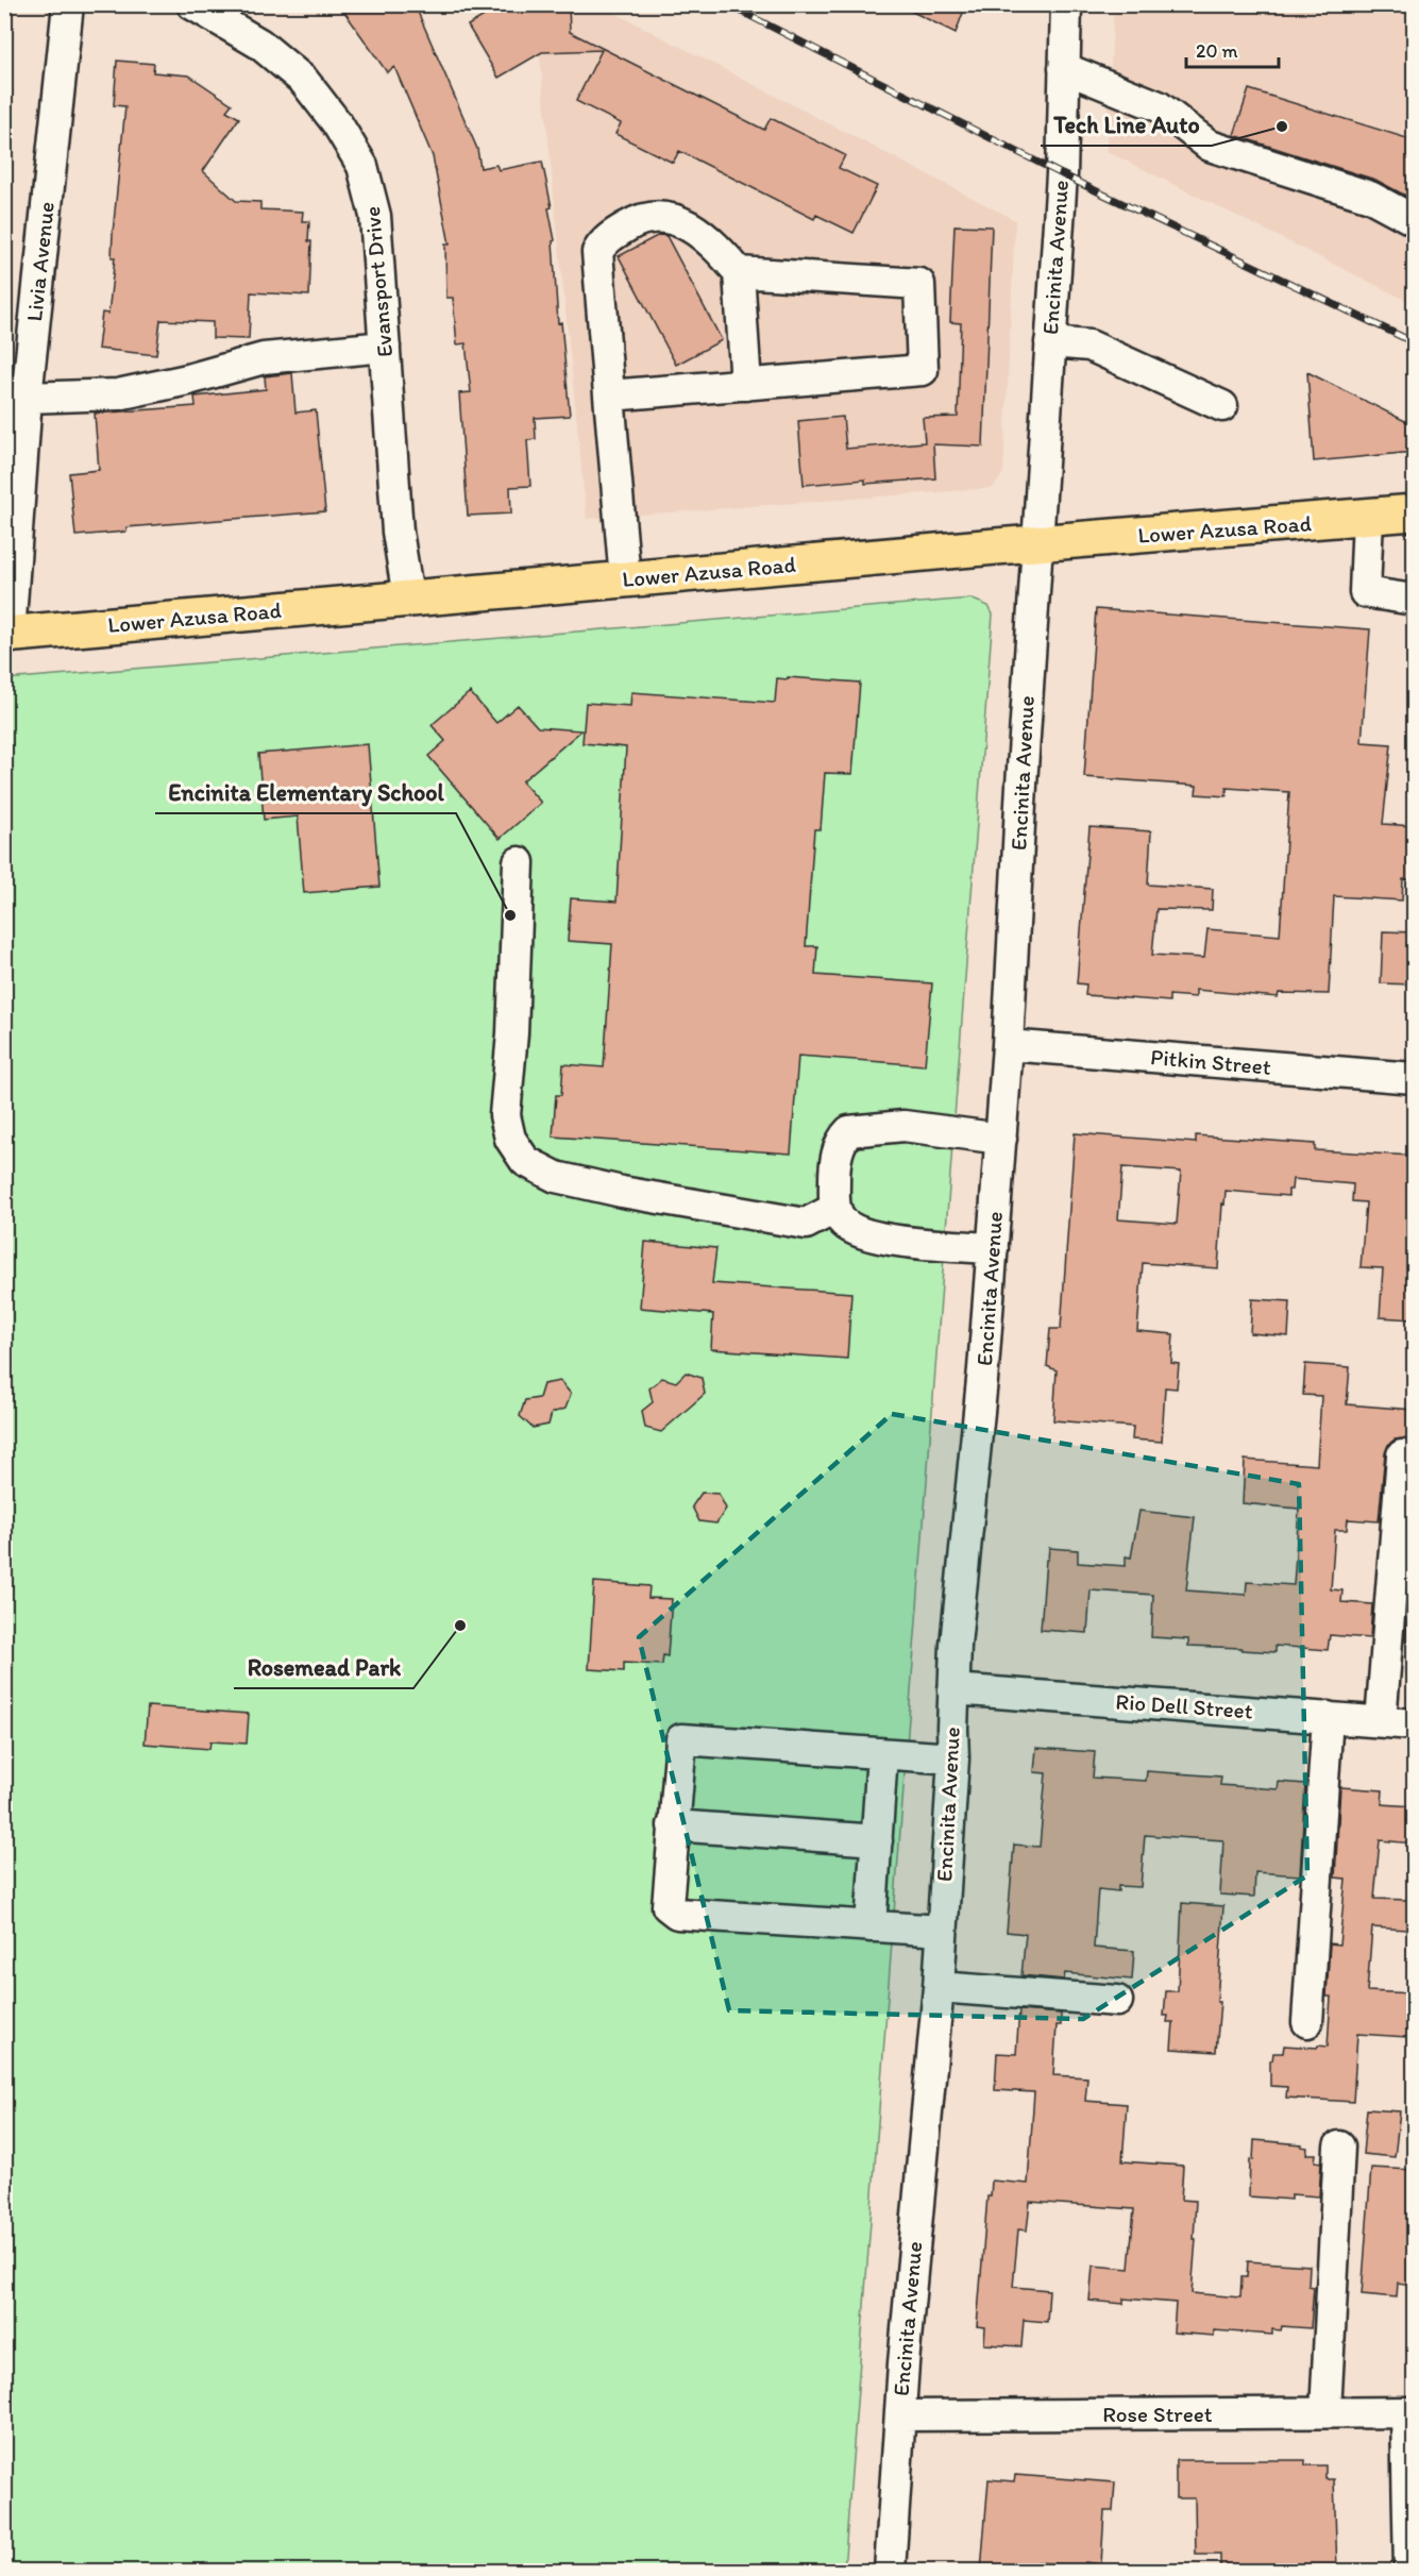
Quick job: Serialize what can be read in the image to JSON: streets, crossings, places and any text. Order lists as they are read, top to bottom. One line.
{"streets":{"main road":["Lower Azusa Road"],"street":["Encinita Avenue","Livia Avenue","Evansport Drive","Pitkin Street","Rio Dell Street","Rose Street"]},"crossings":[["Encinita Avenue","Lower Azusa Road"],["Encinita Avenue","Pitkin Street"],["Encinita Avenue","Rio Dell Street"],["Encinita Avenue","Rose Street"],["Livia Avenue","Lower Azusa Road"],["Evansport Drive","Lower Azusa Road"]],"places":["Tech Line Auto","Encinita Elementary School","Rosemead Park"],"scale_bar":"20 m"}
